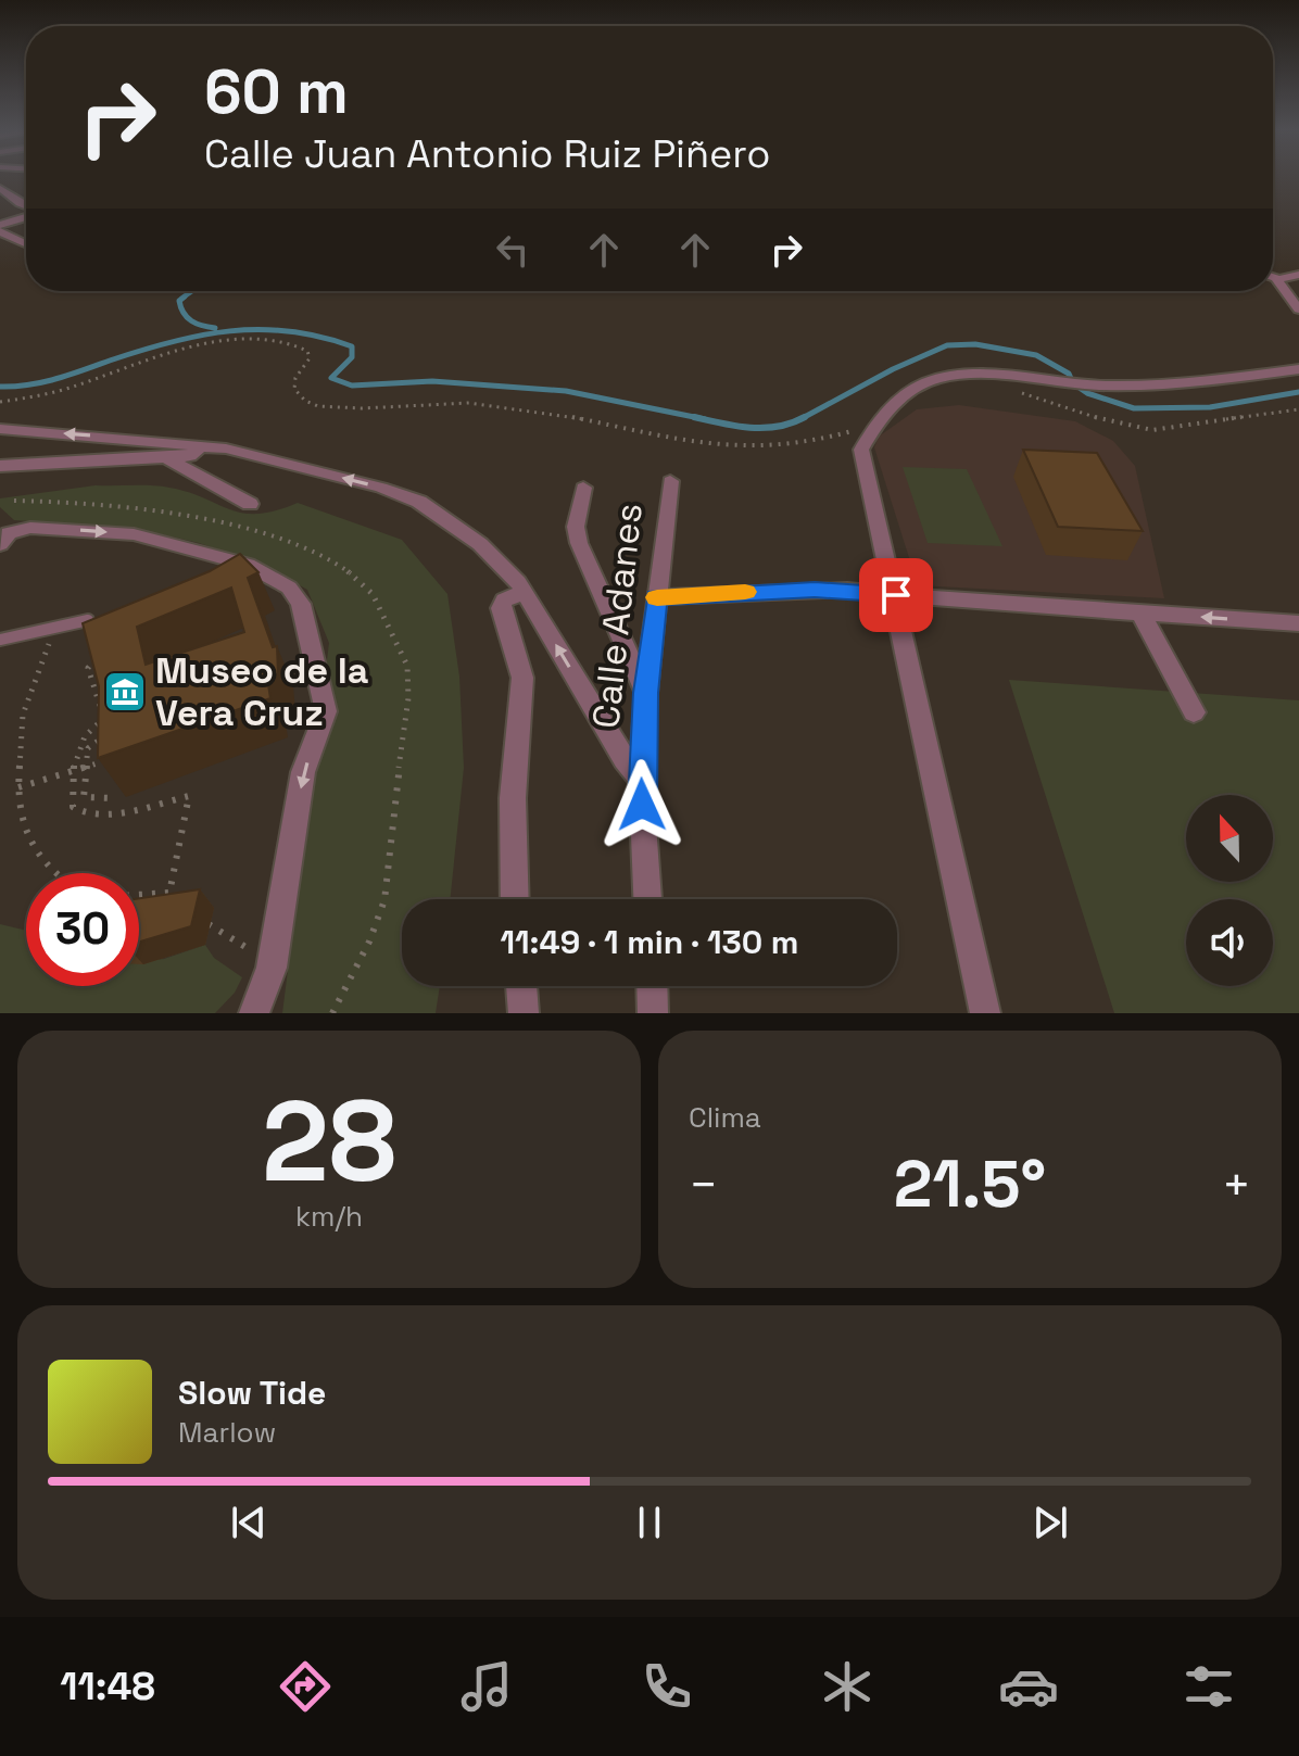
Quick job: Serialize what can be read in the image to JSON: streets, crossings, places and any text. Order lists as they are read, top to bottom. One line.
{"streets":{"street":["Calle Adanes"]},"places":{"museum":["Museo de la Vera Cruz"]},"north":"top","page":{"turn":["60 m","Calle Juan Antonio Ruiz Piñero"],"limit":"30","trip":"11:49 · 1 min · 130 m","tile":[["28","km/h"],"Clima"],"heat":["−","21.5°","+"],"song":["Slow Tide","Marlow"],"tabs":"11:48"}}
